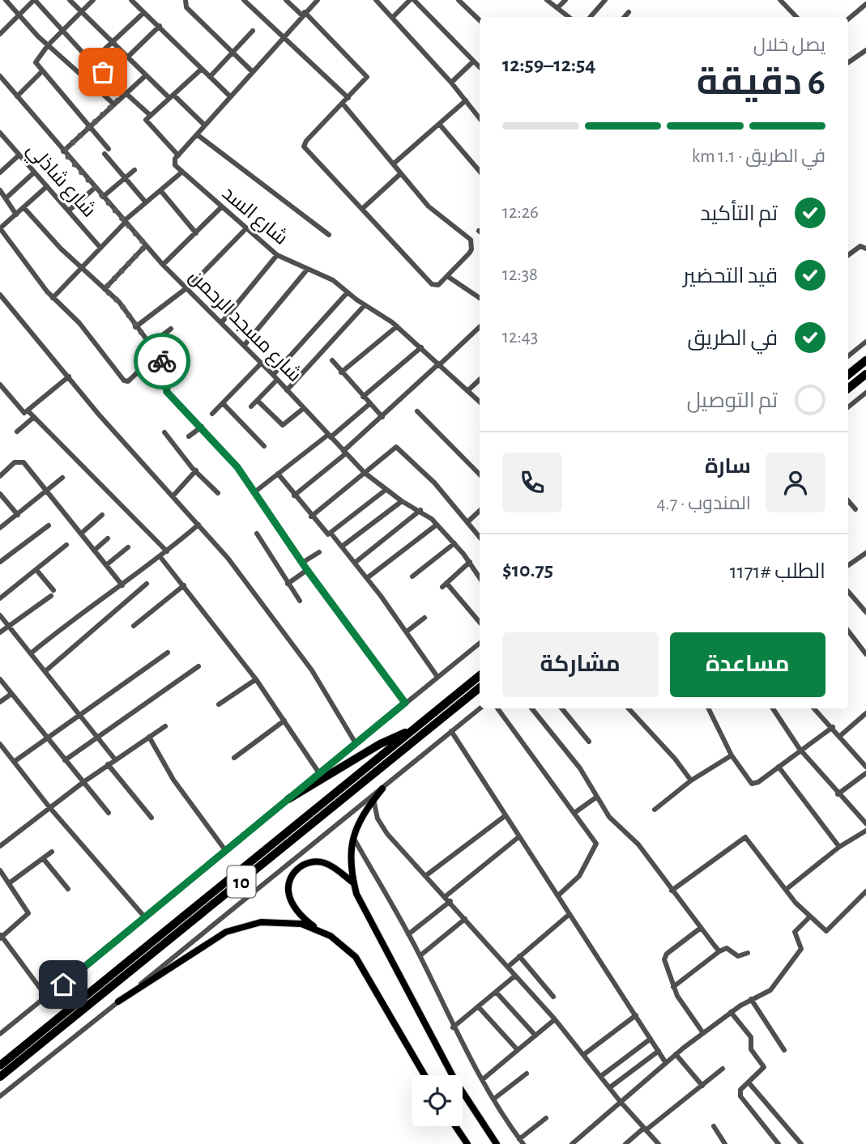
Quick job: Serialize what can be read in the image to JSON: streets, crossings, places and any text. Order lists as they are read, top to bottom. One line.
{"streets":{"highway":["10"],"street":["شارع شاذلي","شارع السد","شارع مسجد الرحمن"]},"page":{"heading":["6 دقيقة","يصل خلال","12:54–12:59"],"panel":["سارة","المندوب · 4.7","الطلب #1171","$10.75"],"bar":"في الطريق · 1.1 km","list":[["تم التأكيد","12:26"],["قيد التحضير","12:38"],["في الطريق","12:43"],"تم التوصيل"],"buttons":["مساعدة","مشاركة"]}}
